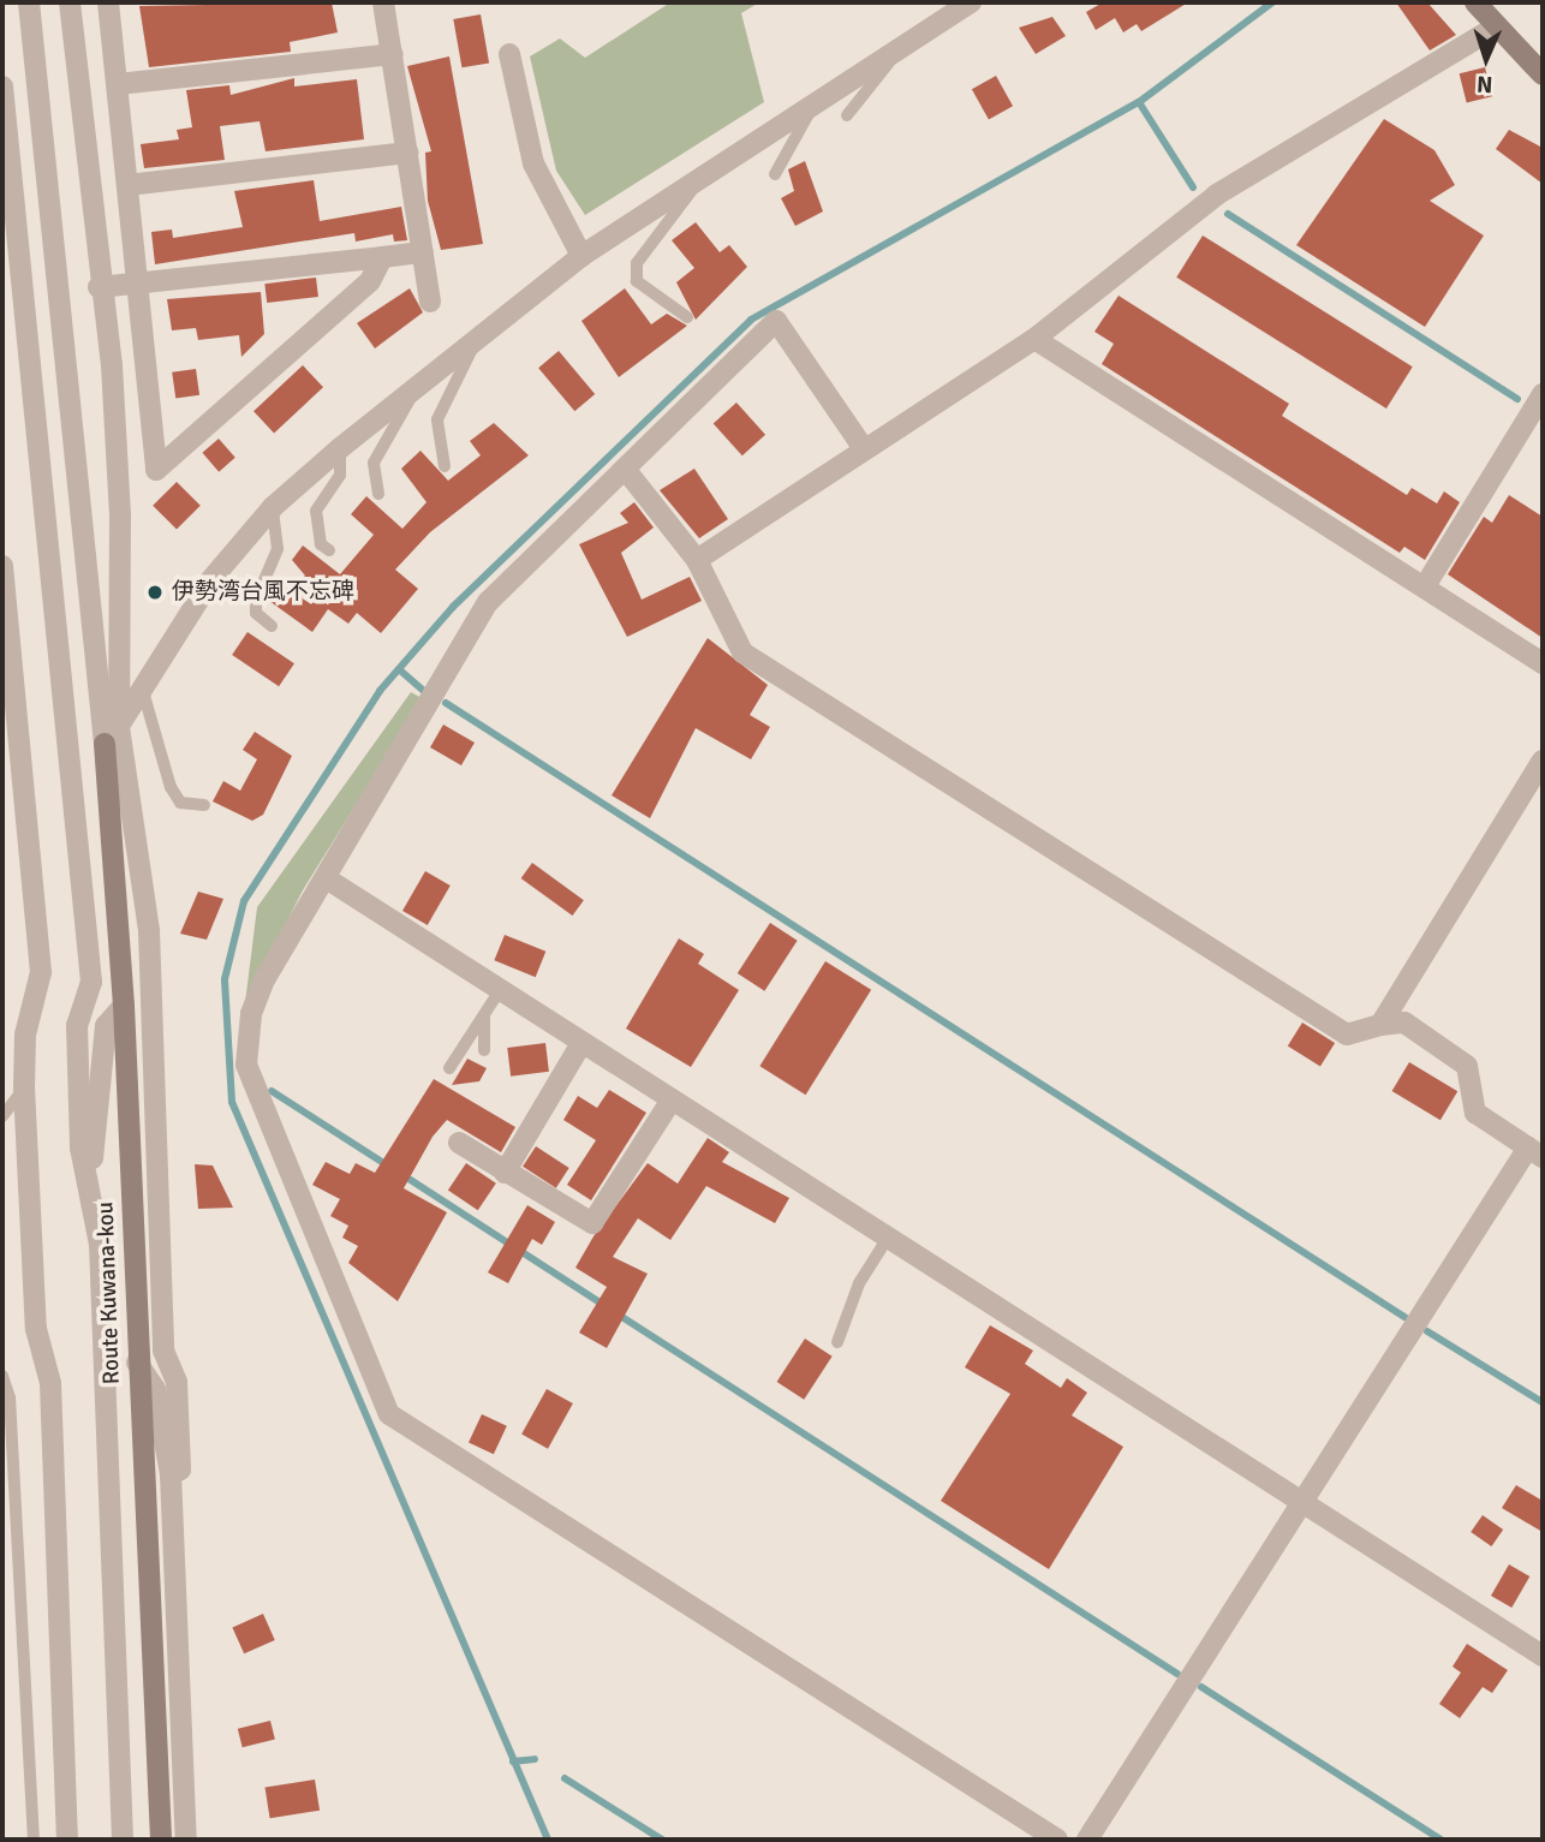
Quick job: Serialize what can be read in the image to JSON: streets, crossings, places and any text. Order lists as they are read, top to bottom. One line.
{"streets":{"main road":["Route Kuwana-kou"]},"places":["伊勢湾台風不忘碑"],"north":"bottom"}
